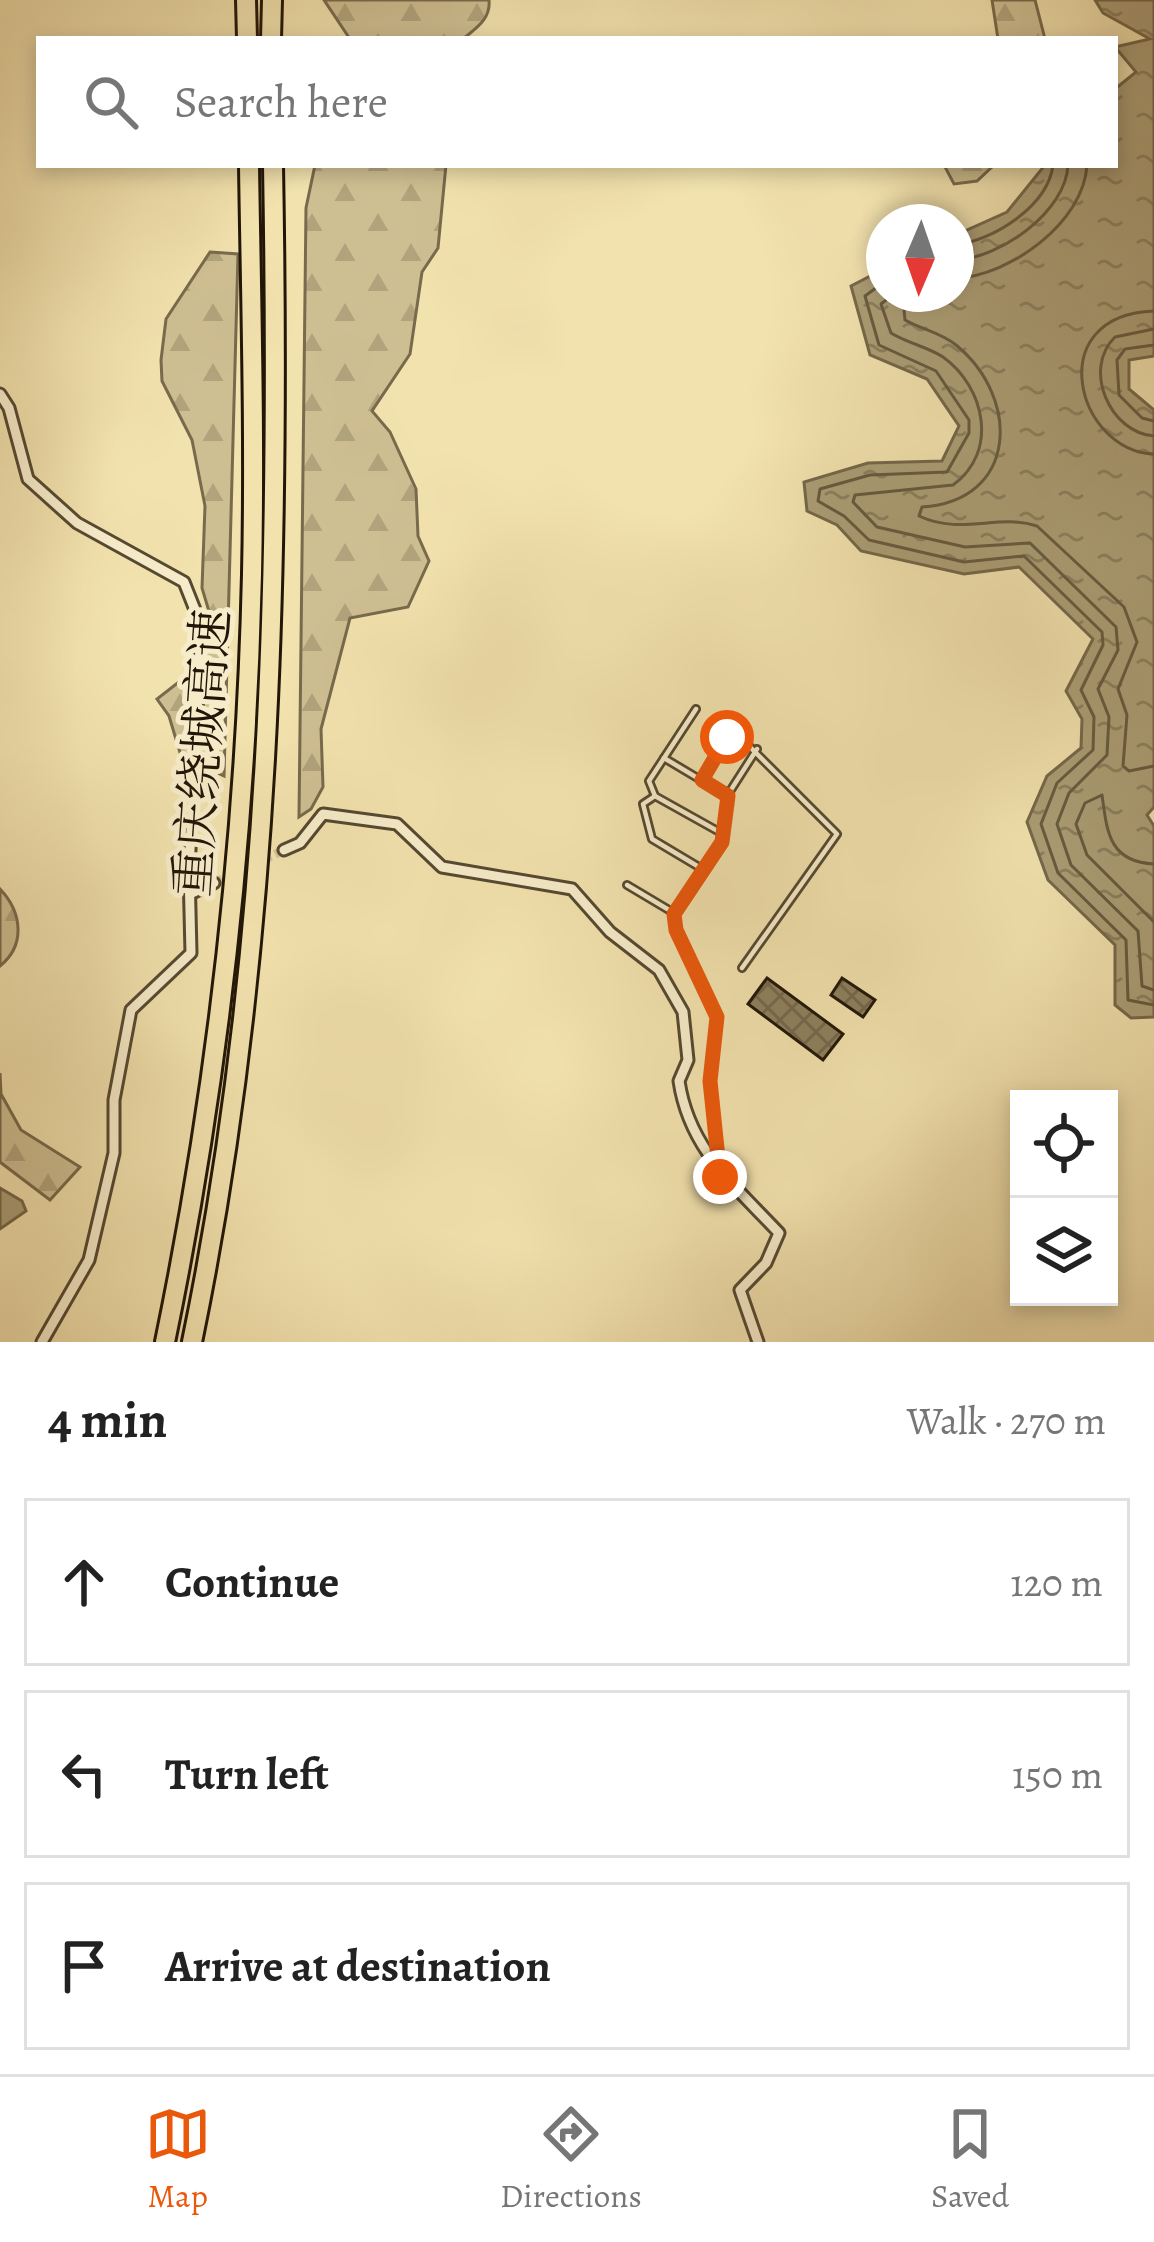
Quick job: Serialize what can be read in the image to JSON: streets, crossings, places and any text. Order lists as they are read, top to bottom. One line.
{"streets":{"highway":["重庆绕城高速"]},"north":"bottom","page":{"search":"Search here","heading":["4 min","Walk · 270 m"],"list":[["Continue","120 m"],["Turn left","150 m"],"Arrive at destination"],"nav":["Map","Directions","Saved"]}}
